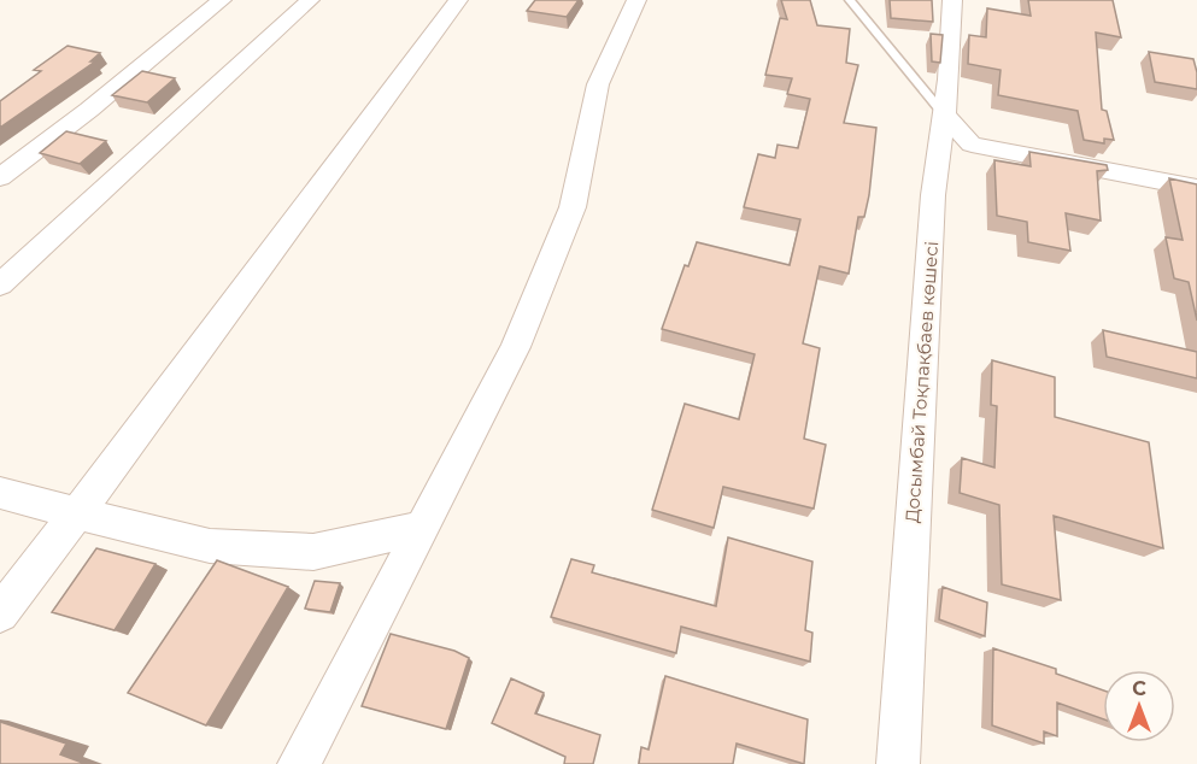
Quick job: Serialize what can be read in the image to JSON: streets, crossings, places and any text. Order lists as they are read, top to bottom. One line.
{"streets":{"street":["Досымбай Тоқпақбаев көшесі"]},"north":"top"}
